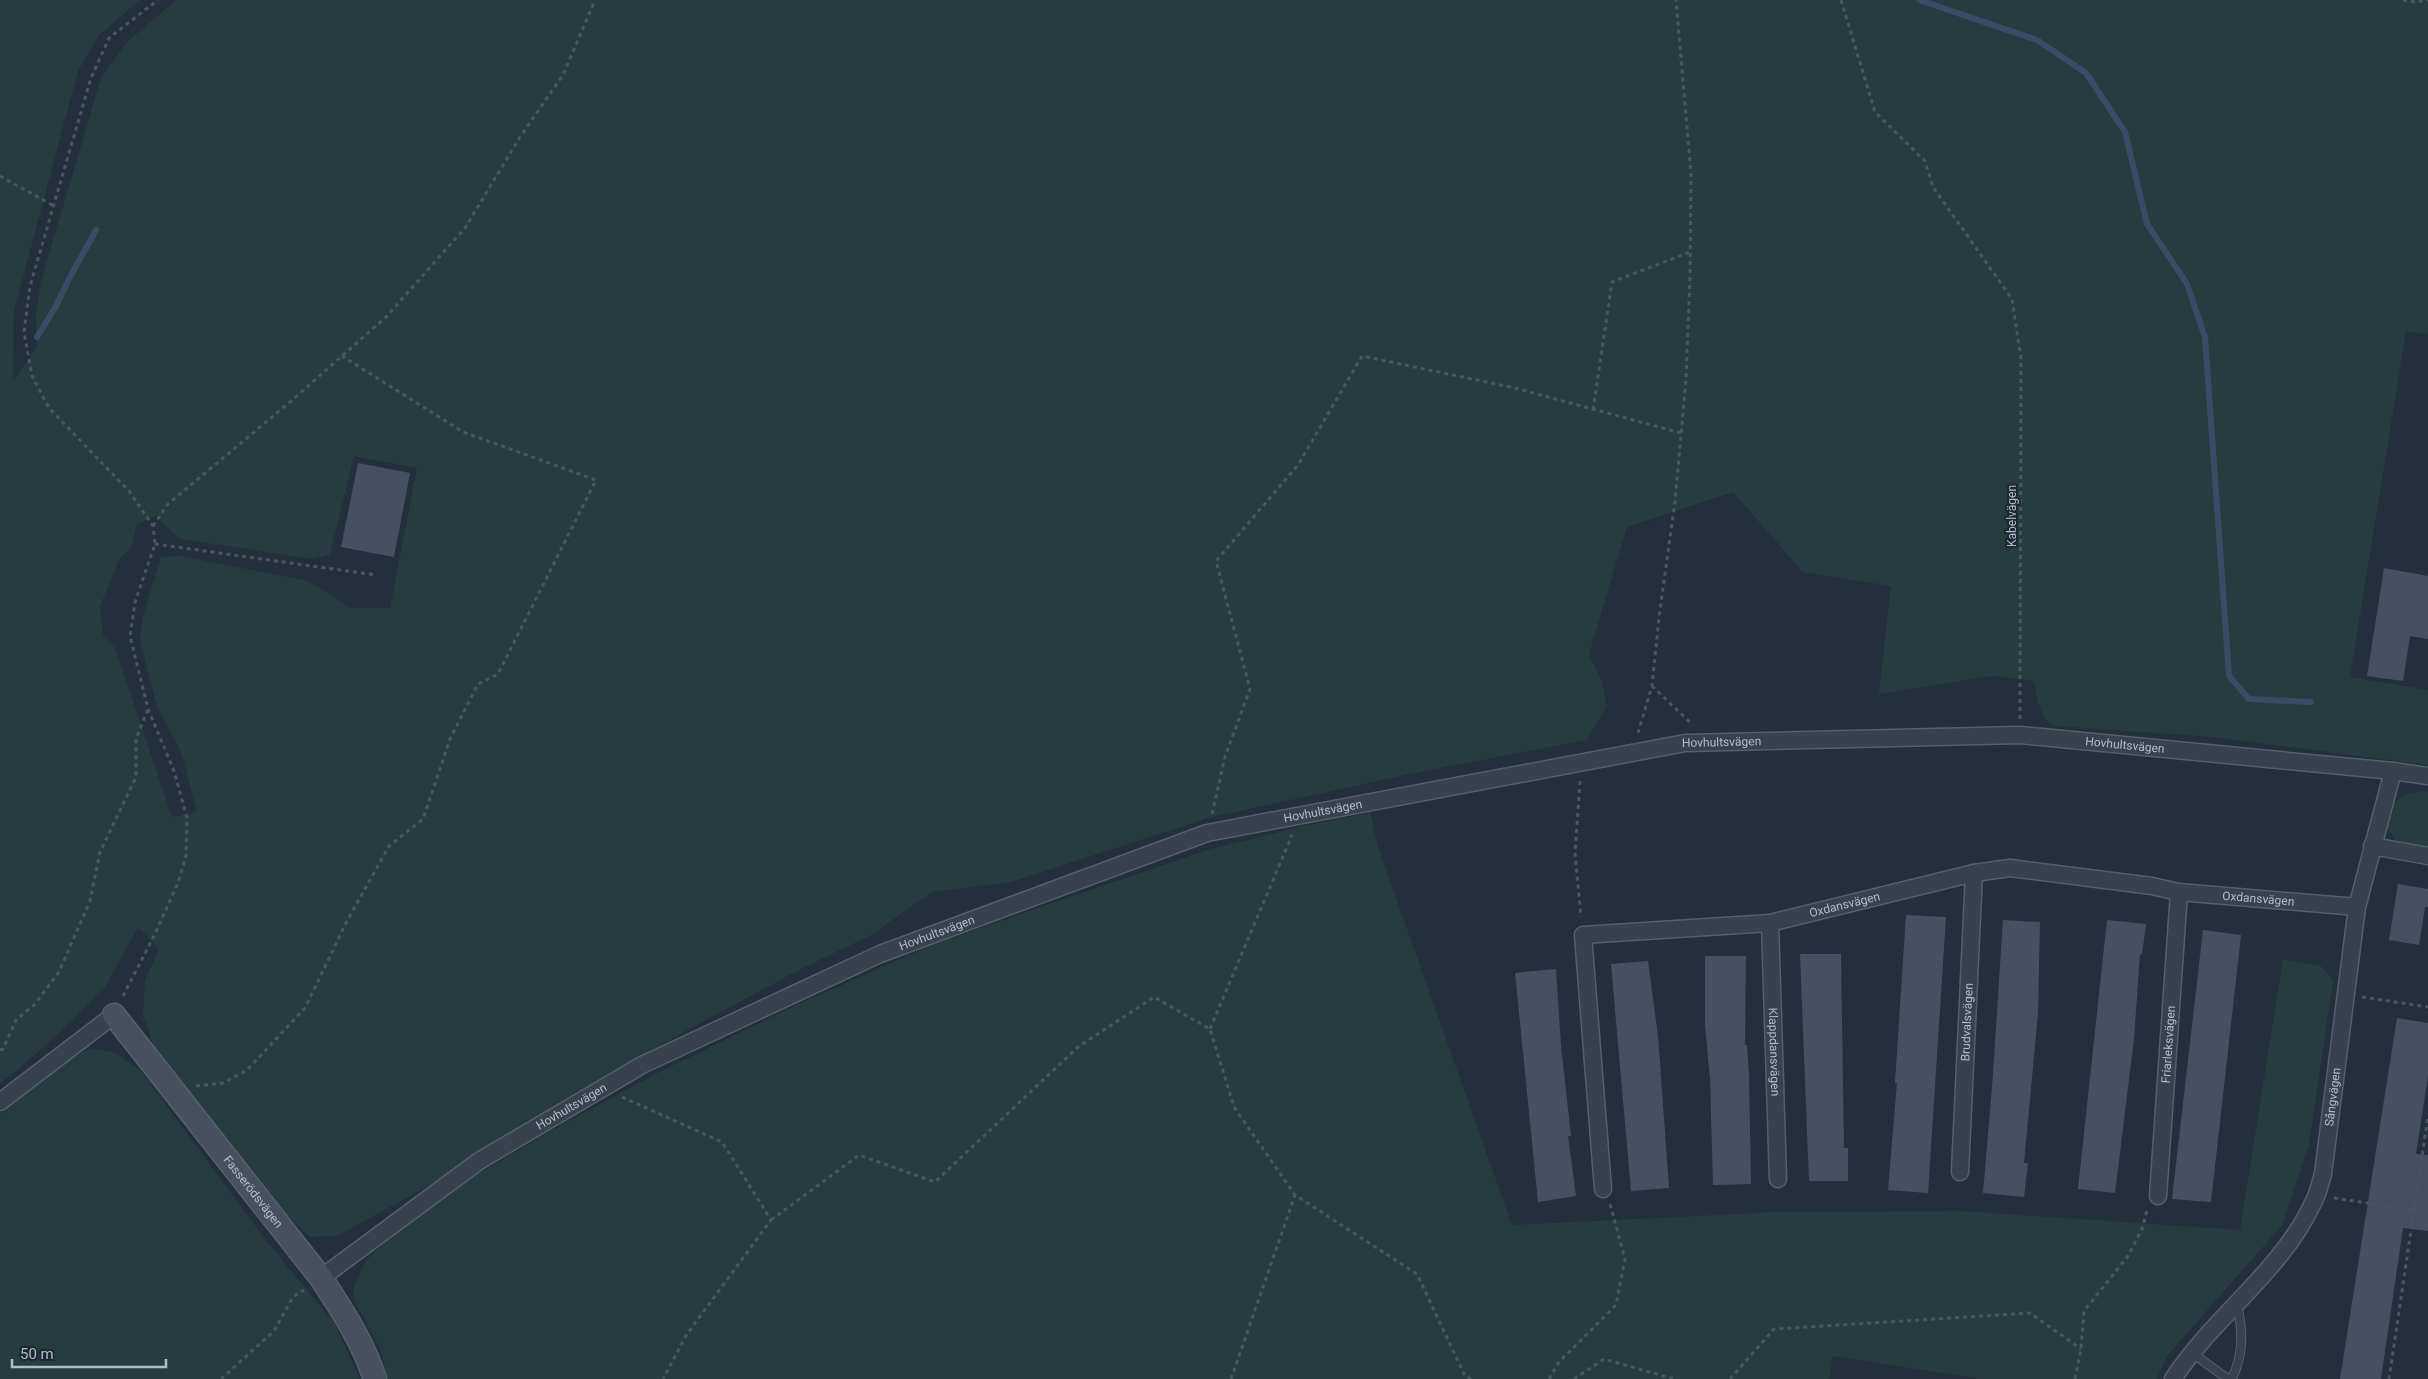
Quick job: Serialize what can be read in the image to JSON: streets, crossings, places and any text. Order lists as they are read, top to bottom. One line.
{"streets":{"street":["Hovhultsvägen","Oxdansvägen","Brudvalsvägen","Friarleksvägen","Klappdansvägen","Sångvägen","Fasserödsvägen"],"path":["Kabelvägen"]},"crossings":[["Kabelvägen","Hovhultsvägen"],["Hovhultsvägen","Sångvägen"],["Hovhultsvägen","Fasserödsvägen"],["Oxdansvägen","Brudvalsvägen"],["Oxdansvägen","Friarleksvägen"],["Oxdansvägen","Klappdansvägen"],["Oxdansvägen","Sångvägen"]],"scale_bar":"50 m"}
